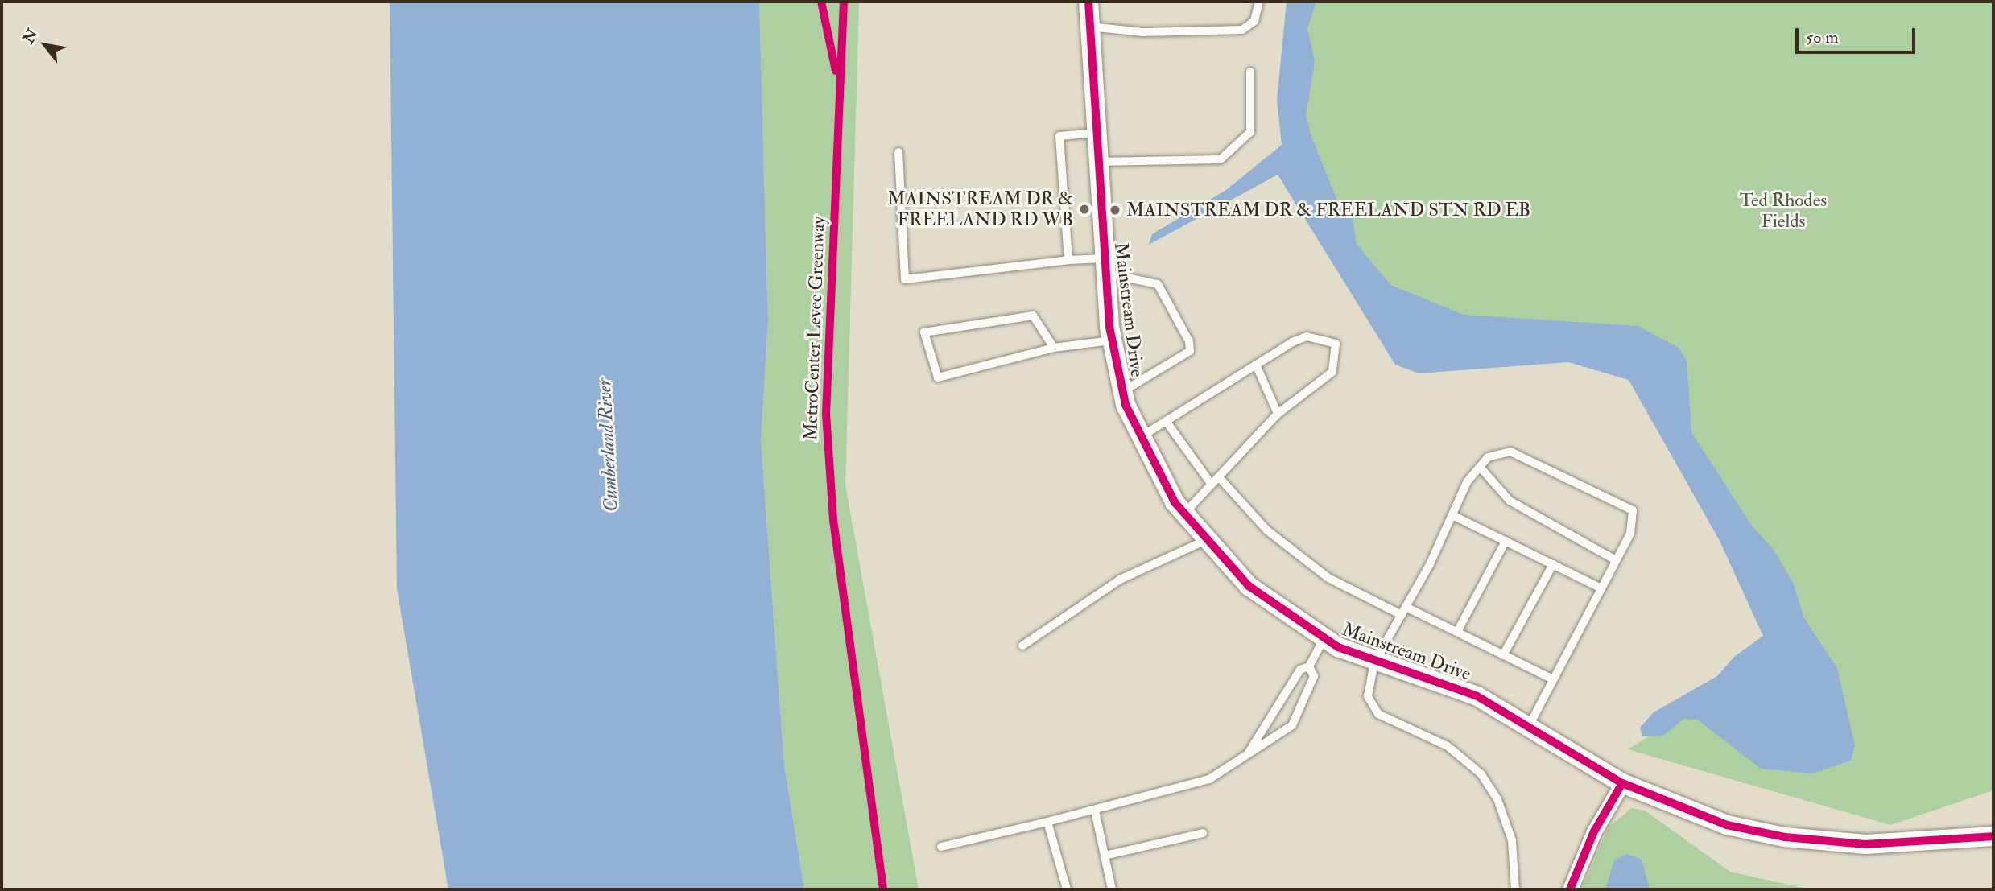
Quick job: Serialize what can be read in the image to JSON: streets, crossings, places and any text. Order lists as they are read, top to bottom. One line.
{"streets":{"street":["Mainstream Drive"],"cycle path":["MetroCenter Levee Greenway"]},"water":["Cumberland River"],"parks":["Ted Rhodes Fields"],"places":["MAINSTREAM DR & FREELAND RD WB","MAINSTREAM DR & FREELAND STN RD EB"],"scale_bar":"50 m","north":"top left"}
